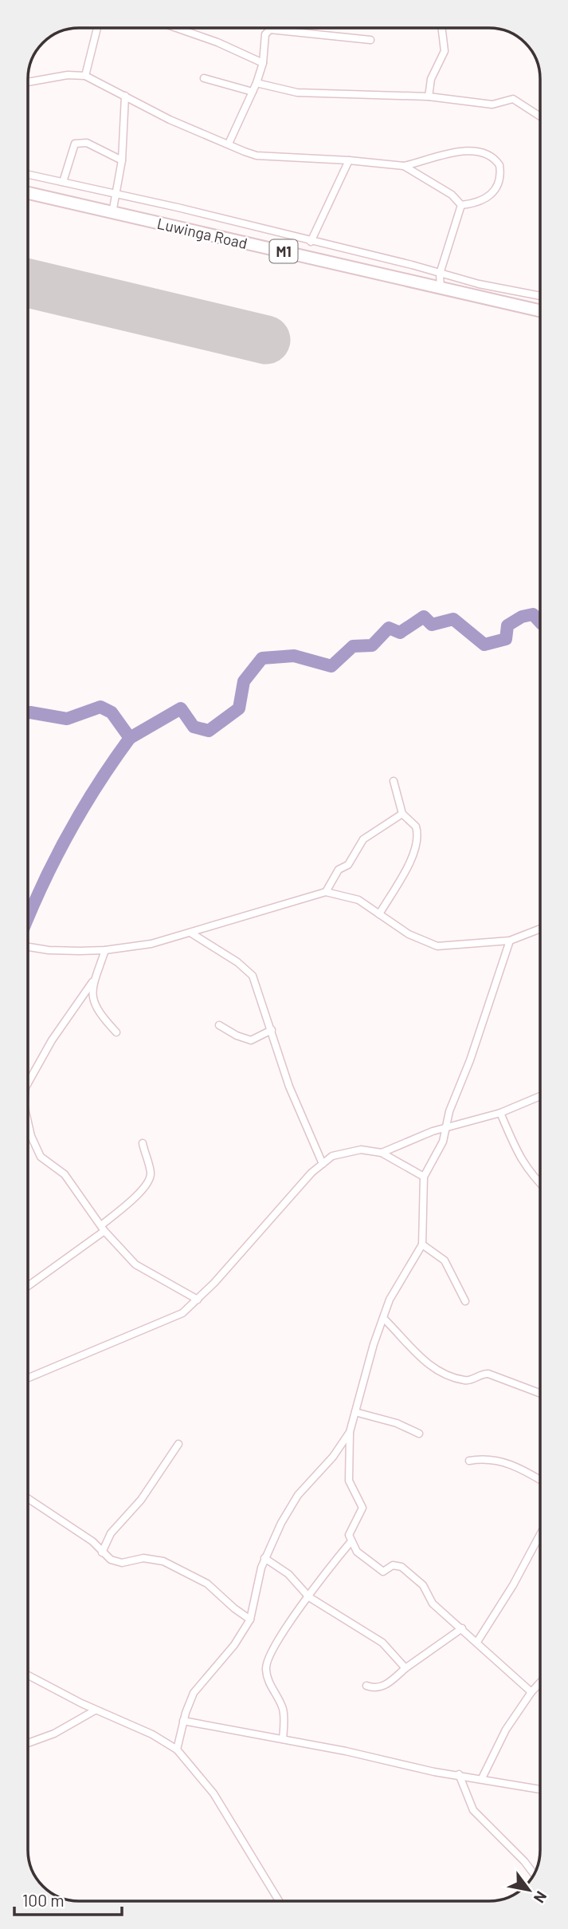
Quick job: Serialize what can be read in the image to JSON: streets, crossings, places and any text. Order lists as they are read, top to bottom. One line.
{"streets":{"highway":["Luwinga Road","M1"]},"scale_bar":"100 m","north":"bottom right"}
